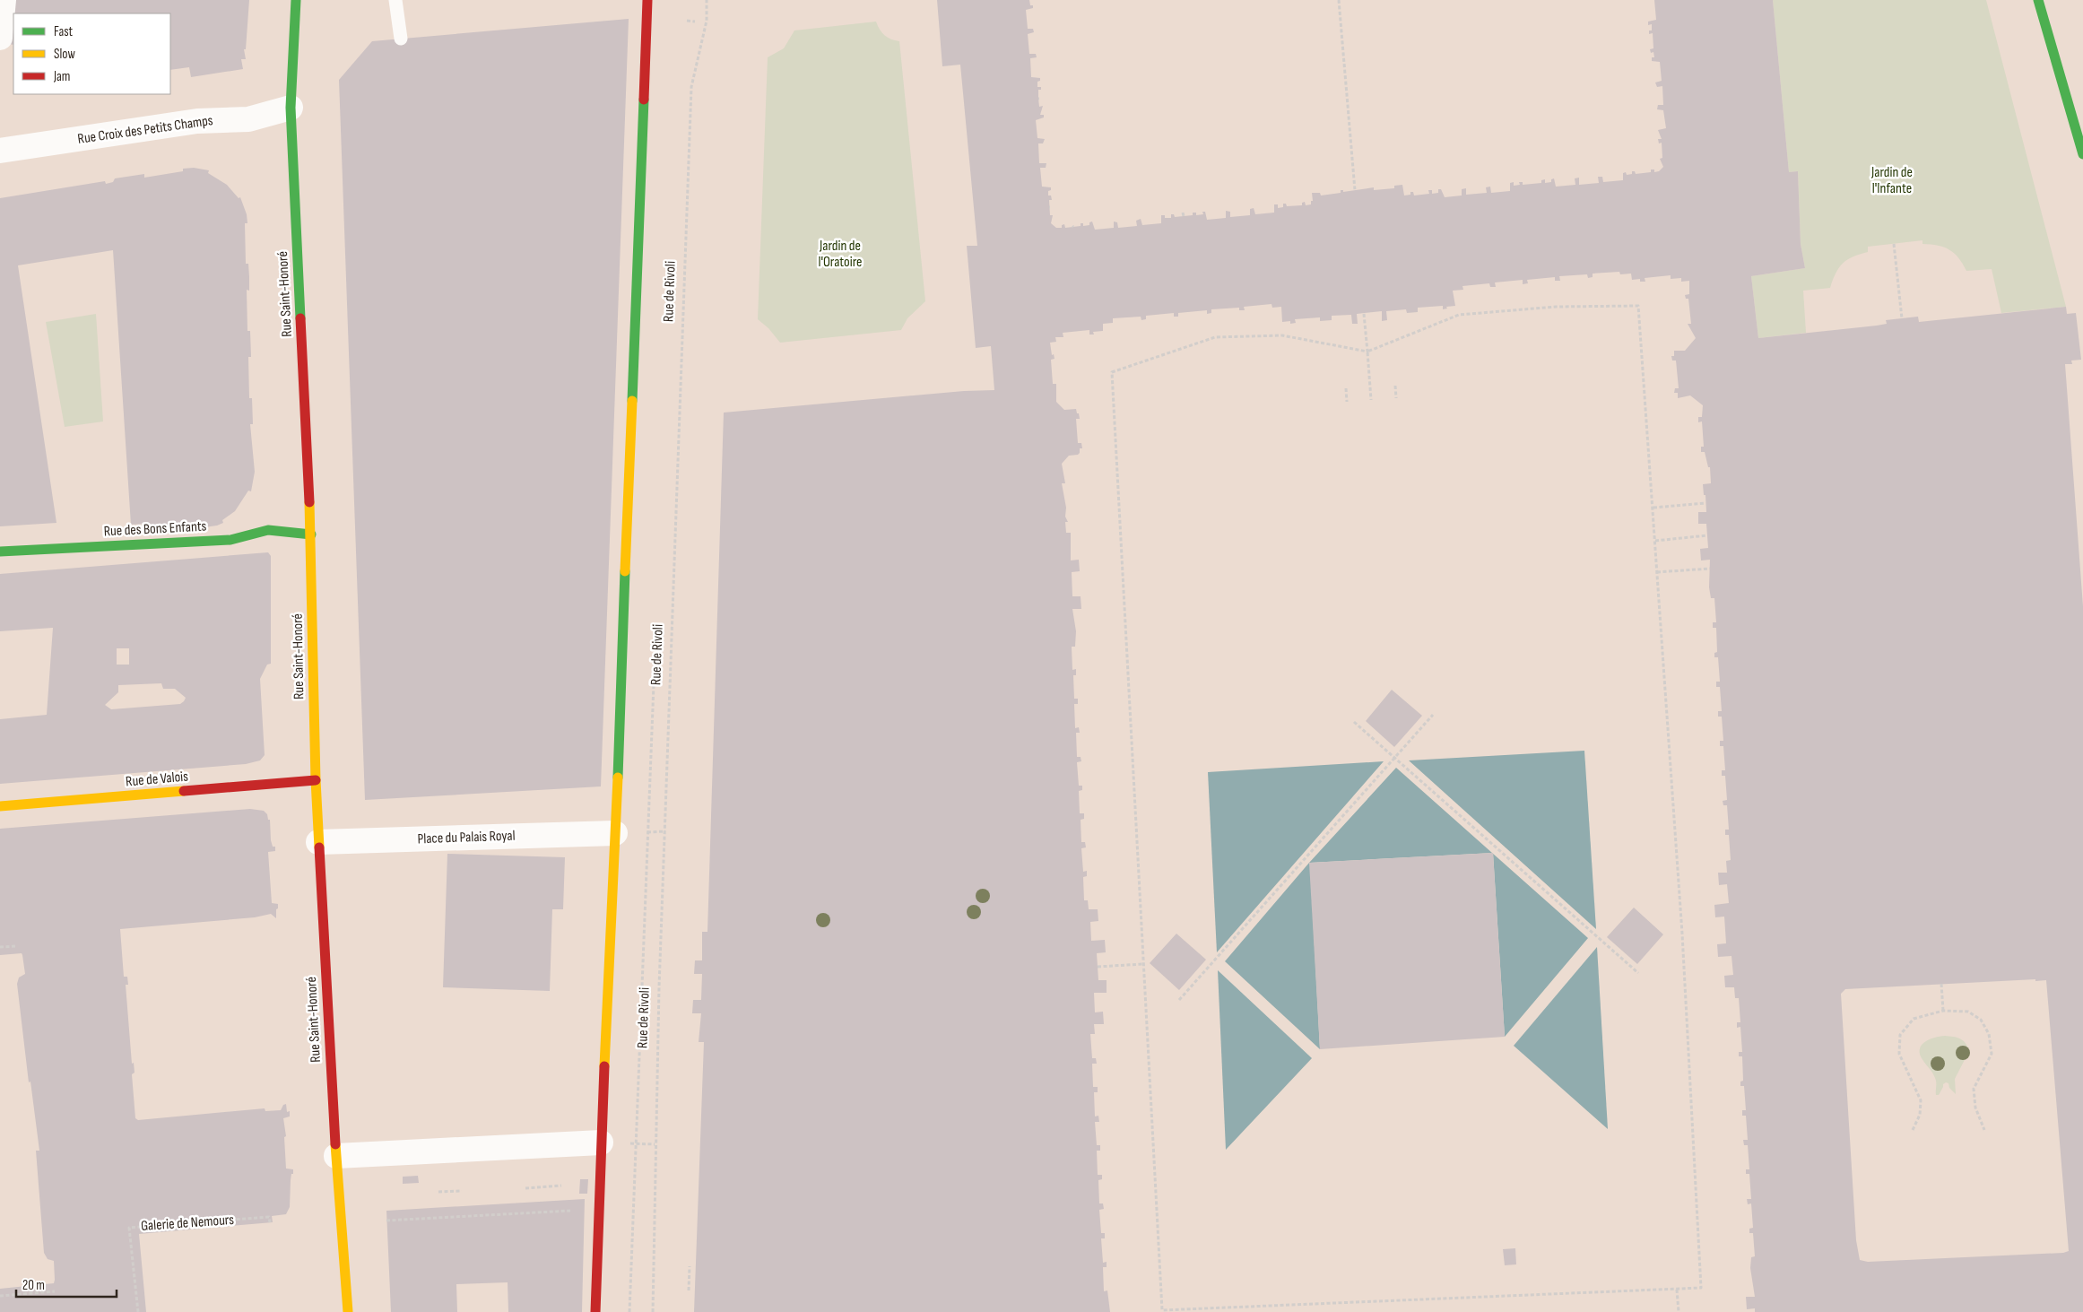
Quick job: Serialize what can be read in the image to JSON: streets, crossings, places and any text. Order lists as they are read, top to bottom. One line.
{"streets":{"street":["Rue Croix des Petits Champs","Rue Saint-Honoré","Rue des Bons Enfants","Rue de Valois","Place du Palais Royal"],"path":["Rue de Rivoli","Galerie de Nemours"]},"crossings":[["Rue Croix des Petits Champs","Rue Saint-Honoré"],["Rue Saint-Honoré","Rue des Bons Enfants"],["Rue Saint-Honoré","Rue de Valois"],["Rue Saint-Honoré","Place du Palais Royal"]],"parks":["Jardin de l'Infante","Jardin de l'Oratoire"],"legend":["Fast","Slow","Jam"],"scale_bar":"20 m"}
